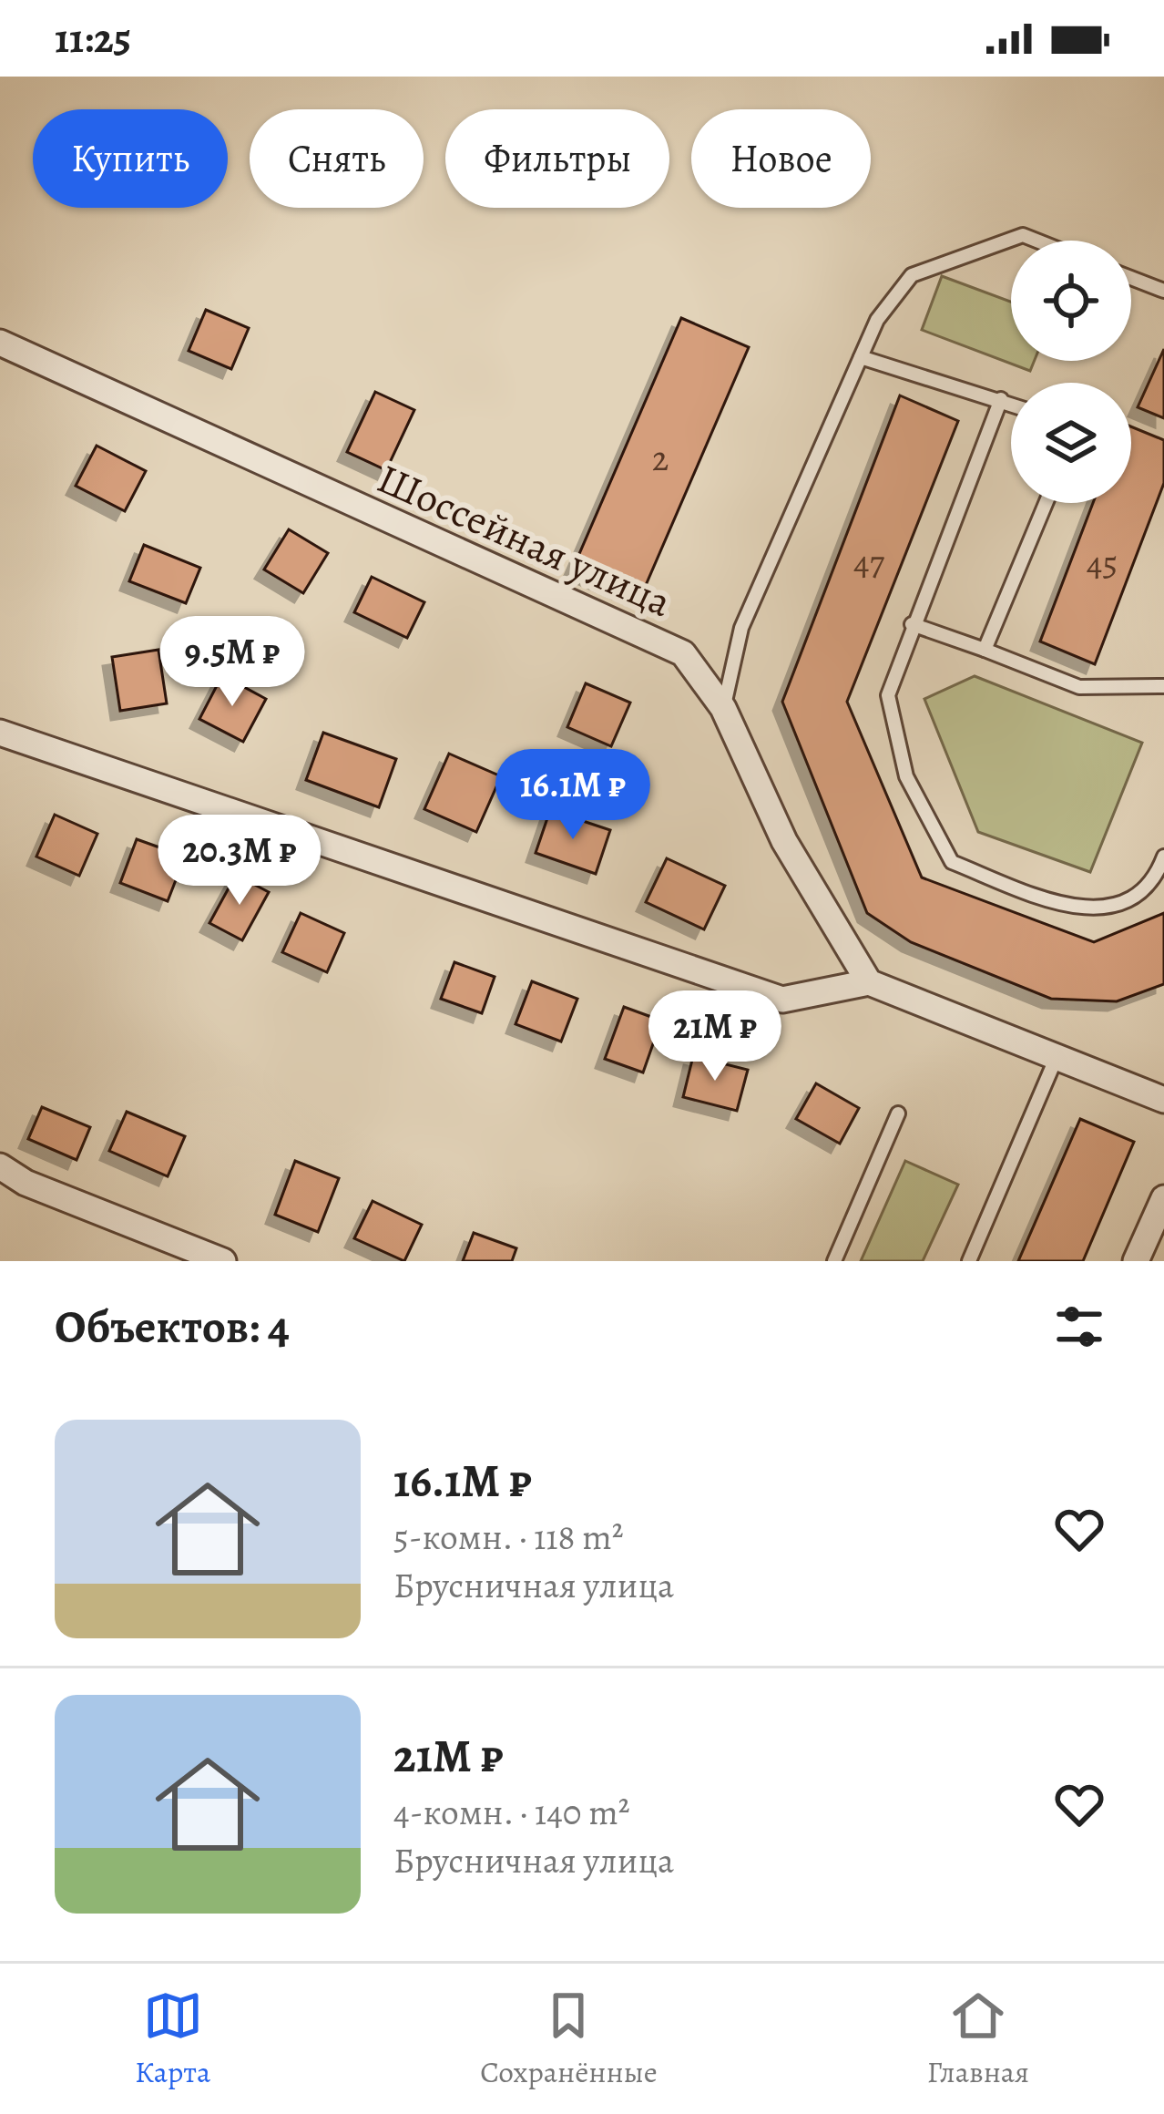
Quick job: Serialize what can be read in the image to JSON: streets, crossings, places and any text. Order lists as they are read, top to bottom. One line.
{"streets":{"street":["Шоссейная улица"]},"house_numbers":["2","47","45"],"page":{"status":"11:25","chip":["Купить","Снять","Фильтры","Новое"],"price":["9.5M ₽","16.1M ₽","20.3M ₽","21M ₽"],"heading":"Объектов: 4","list":[{"name":"16.1M ₽","note":"5-комн. · 118 m² · Брусничная улица"},{"name":"21M ₽","note":"4-комн. · 140 m² · Брусничная улица"}],"tabs":["Карта","Сохранённые","Главная"]}}
